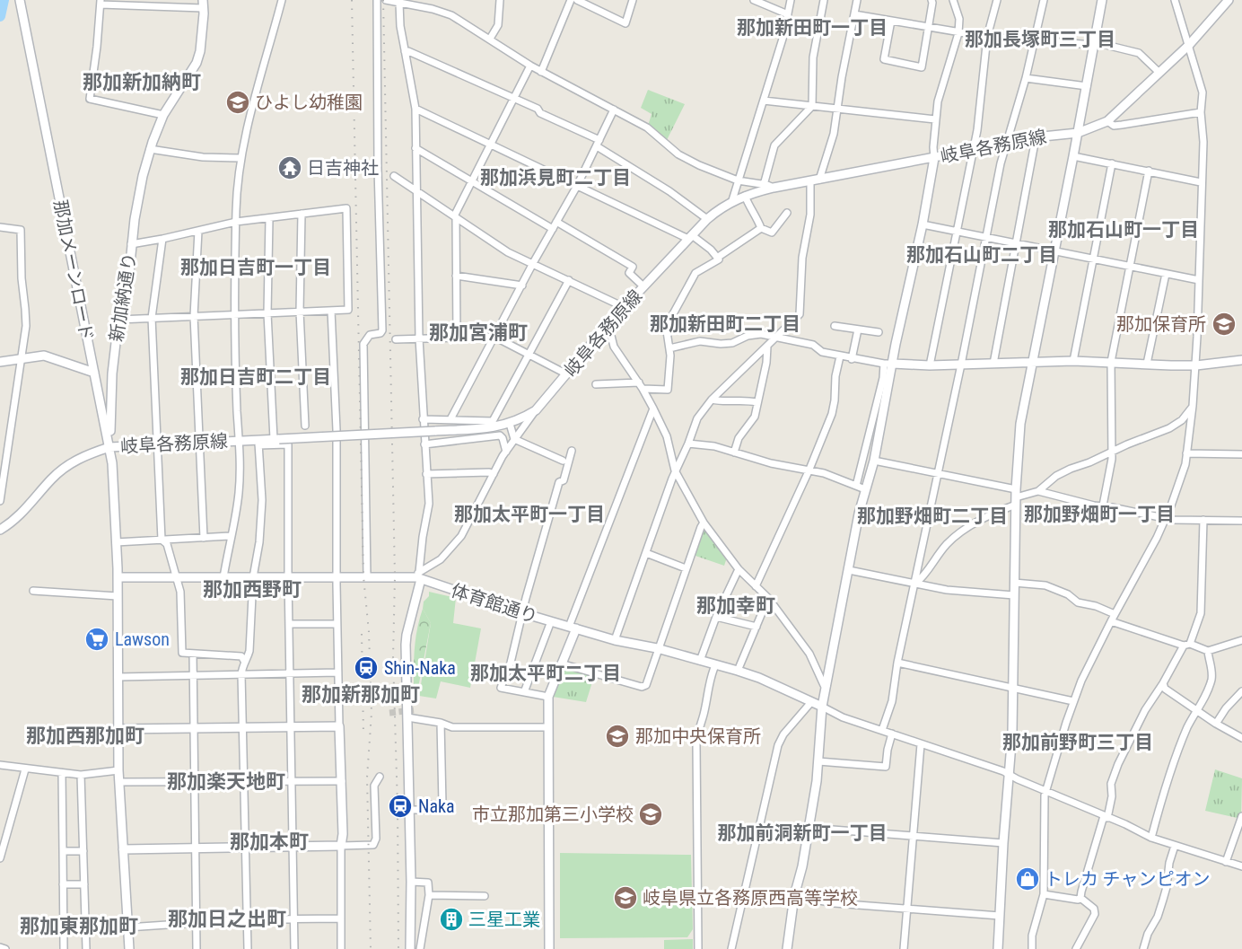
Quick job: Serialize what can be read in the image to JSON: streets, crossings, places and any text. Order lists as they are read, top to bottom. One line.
{"streets":{"street":["岐阜各務原線","那加メーンロード","新加納通り","体育館通り"]},"crossings":[["岐阜各務原線","那加メーンロード"],["岐阜各務原線","新加納通り"],["那加メーンロード","新加納通り"],["那加メーンロード","体育館通り"]],"districts":["那加新田町一丁目","那加長塚町三丁目","那加新加納町","那加浜見町二丁目","那加石山町一丁目","那加石山町二丁目","那加日吉町一丁目","那加新田町二丁目","那加宮浦町","那加日吉町二丁目","那加太平町一丁目","那加野畑町一丁目","那加野畑町二丁目","那加西野町","那加幸町","那加太平町二丁目","那加新那加町","那加西那加町","那加前野町三丁目","那加楽天地町","那加前洞新町一丁目","那加本町","那加日之出町","那加東那加町"],"places":{"school or university":["ひよし幼稚園","那加保育所","那加中央保育所","市立那加第三小学校","岐阜県立各務原西高等学校"],"temple":["日吉神社"],"supermarket":["Lawson"],"station":["Shin-Naka","Naka"],"shop":["トレカ チャンピオン"],"building":["三星工業"]}}
